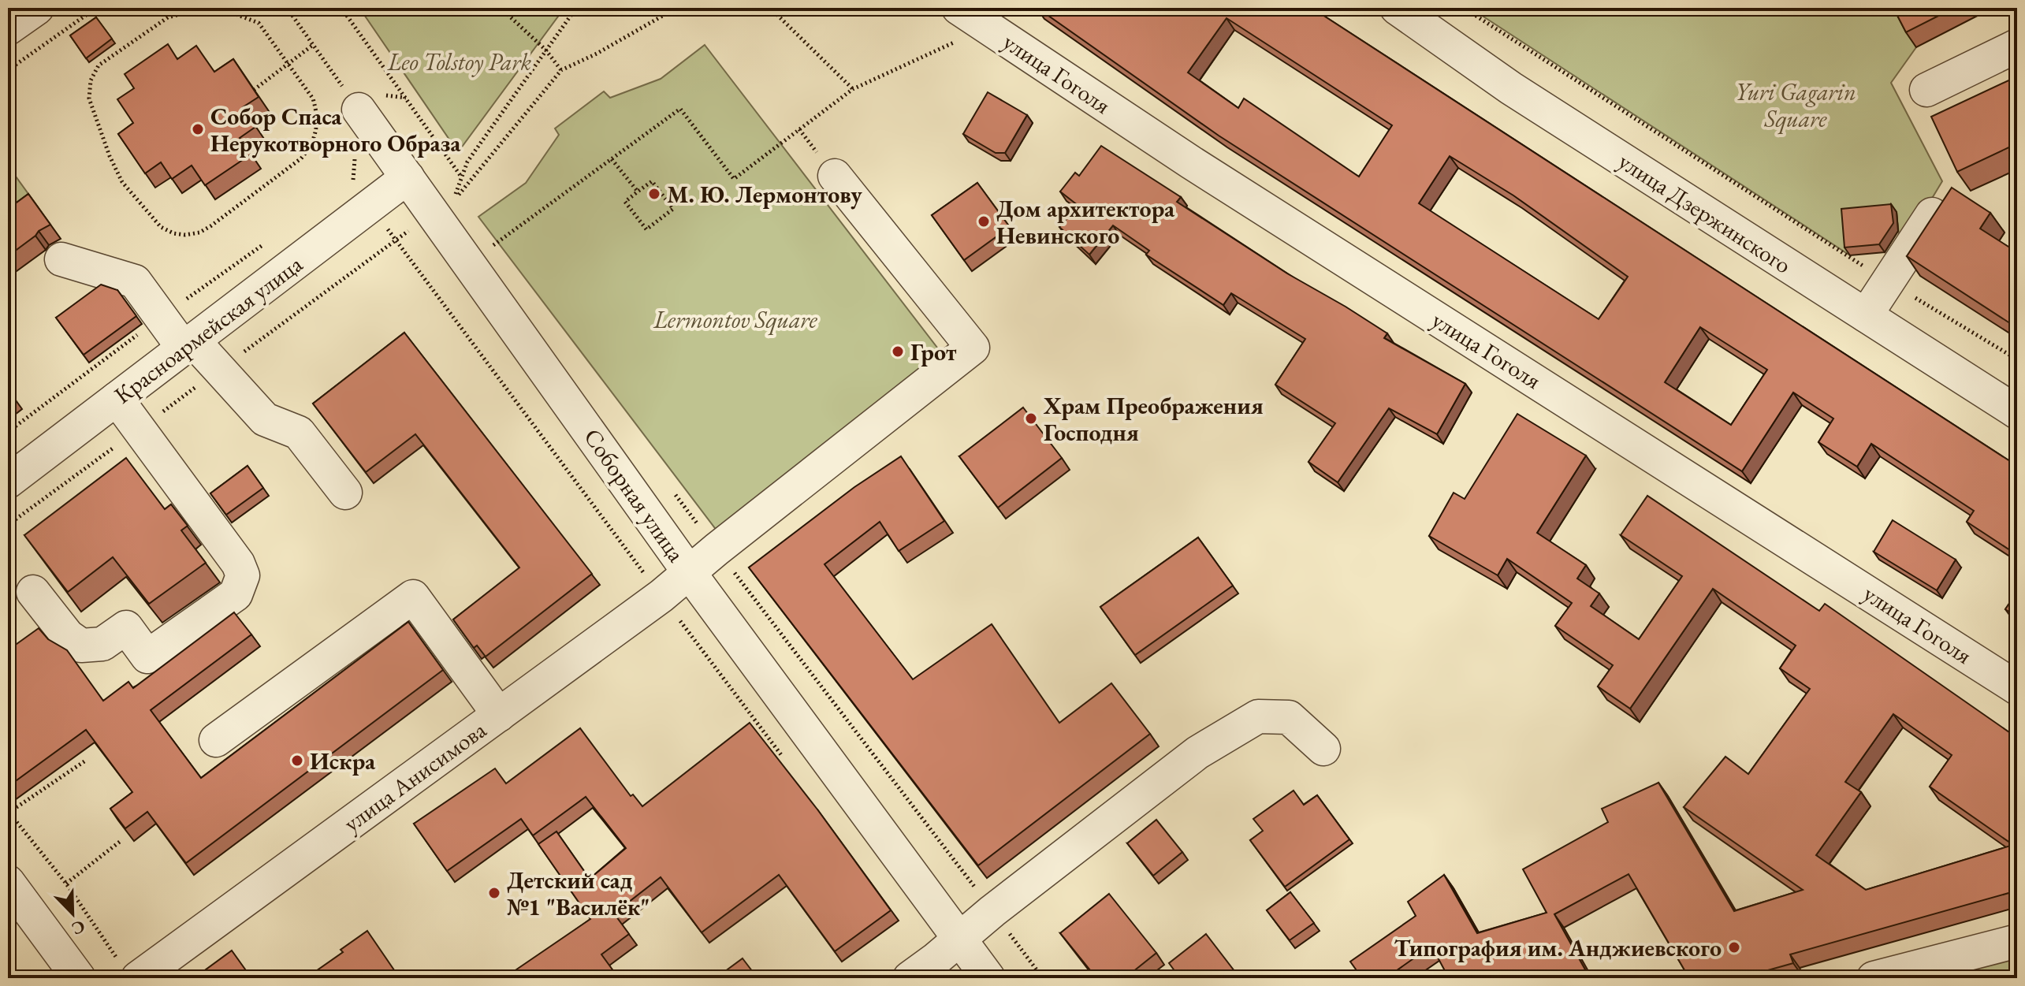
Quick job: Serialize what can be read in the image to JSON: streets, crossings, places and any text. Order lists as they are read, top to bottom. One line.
{"streets":{"street":["улица Гоголя","улица Дзержинского","Красноармейская улица","Соборная улица","улица Анисимова"]},"crossings":[["Красноармейская улица","Соборная улица"],["Соборная улица","улица Анисимова"]],"parks":["Leo Tolstoy Park","Yuri Gagarin Square","Lermontov Square"],"places":["Собор Спаса Нерукотворного Образа","М. Ю. Лермонтову","Дом архитектора Невинского","Грот","Храм Преображения Господня","Искра","Детский сад №1 \"Василёк\"","Типография им. Анджиевского"],"north":"bottom right"}
